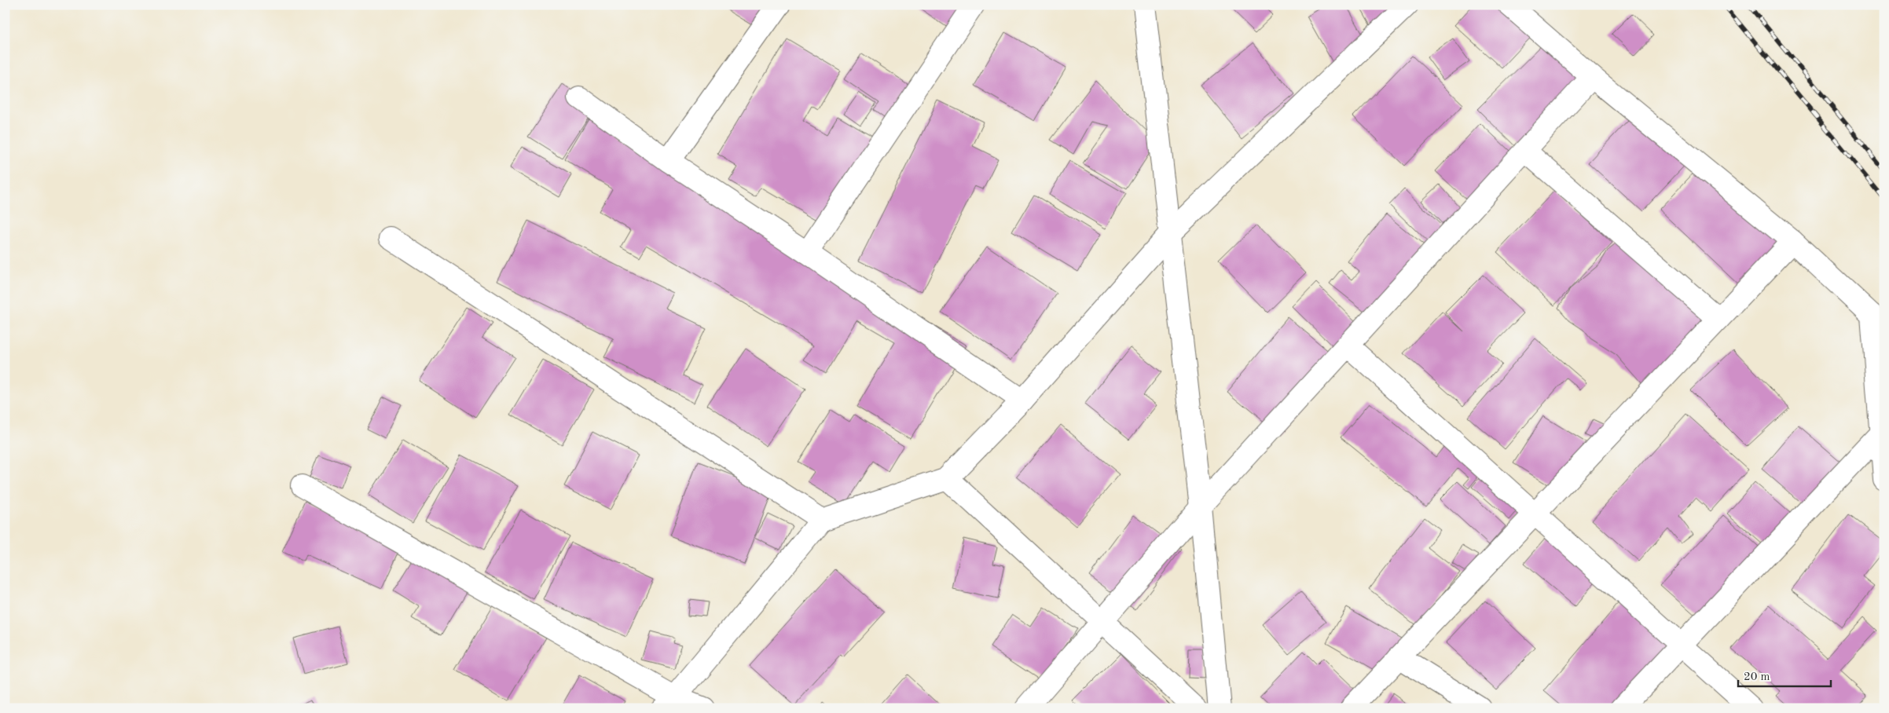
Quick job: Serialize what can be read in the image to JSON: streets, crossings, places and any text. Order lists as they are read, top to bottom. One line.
{"scale_bar":"20 m"}
